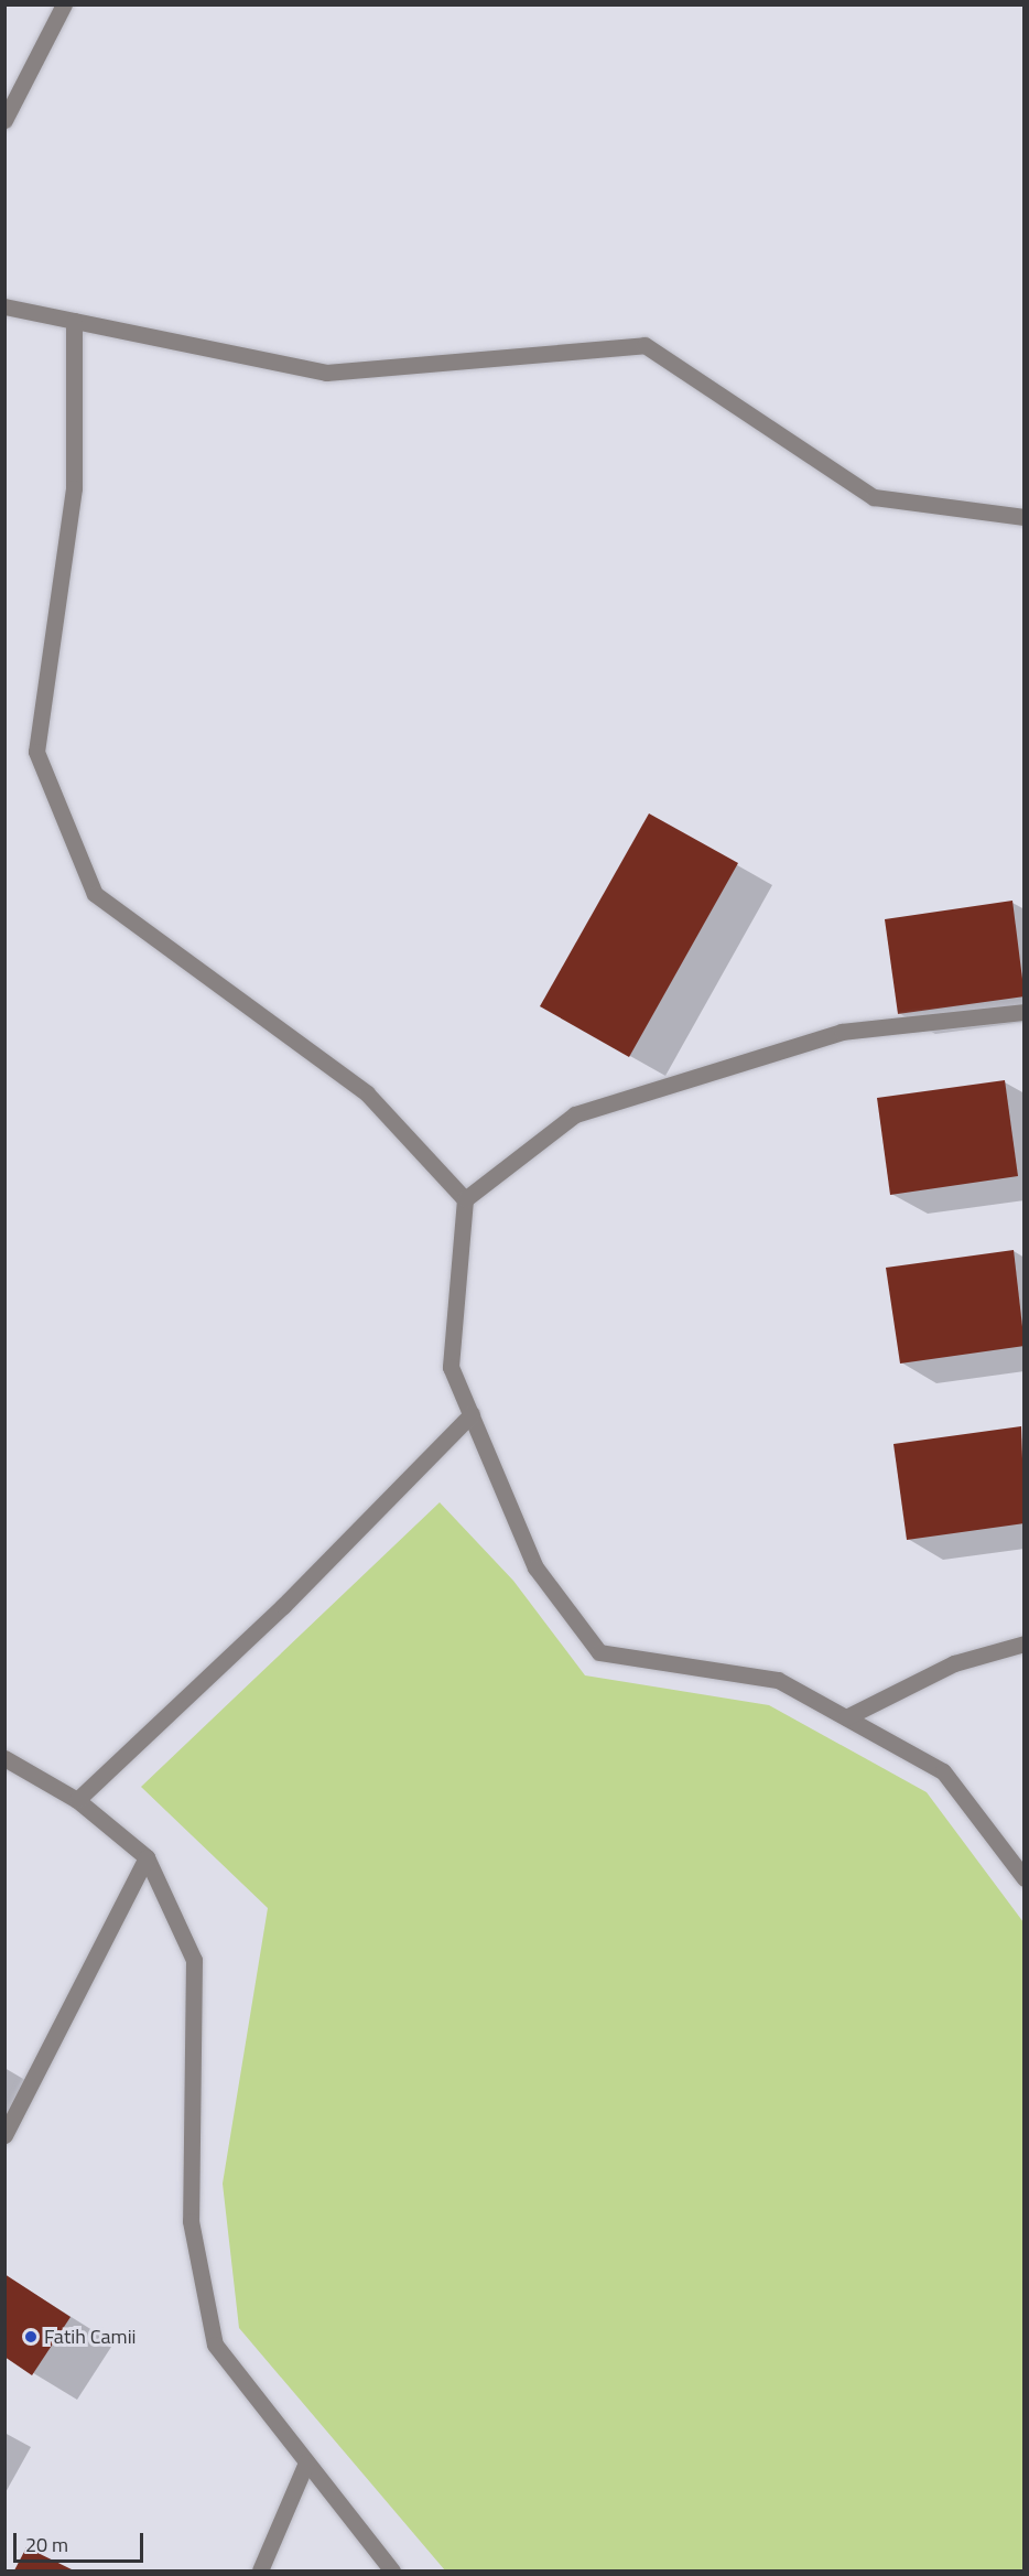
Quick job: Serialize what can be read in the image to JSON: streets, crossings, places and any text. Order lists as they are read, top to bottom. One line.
{"places":["Fatih Camii"],"scale_bar":"20 m"}
